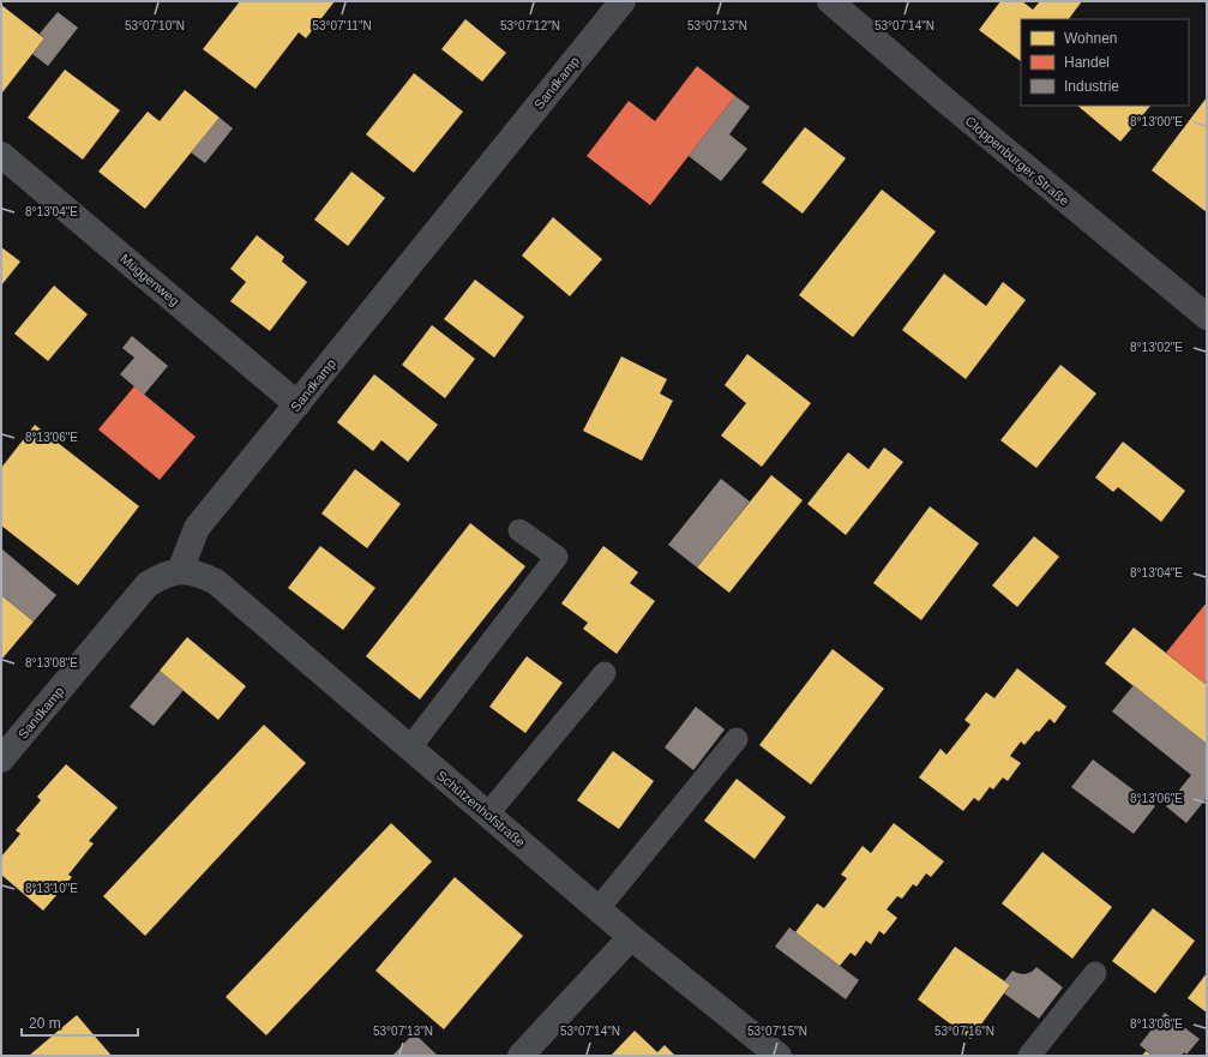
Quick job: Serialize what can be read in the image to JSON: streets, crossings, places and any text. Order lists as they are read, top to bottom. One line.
{"streets":{"main road":["Cloppenburger Straße"],"street":["Sandkamp","Müggenweg","Schützenhofstraße"]},"crossings":[["Sandkamp","Müggenweg"],["Sandkamp","Schützenhofstraße"]],"legend":["Wohnen","Handel","Industrie"],"scale_bar":"20 m","coordinates":["53°07'10\"N","53°07'11\"N","53°07'12\"N","53°07'13\"N","53°07'14\"N","8°13'00\"E","8°13'04\"E","8°13'02\"E","8°13'06\"E","8°13'08\"E","8°13'10\"E","53°07'15\"N","53°07'16\"N"]}
